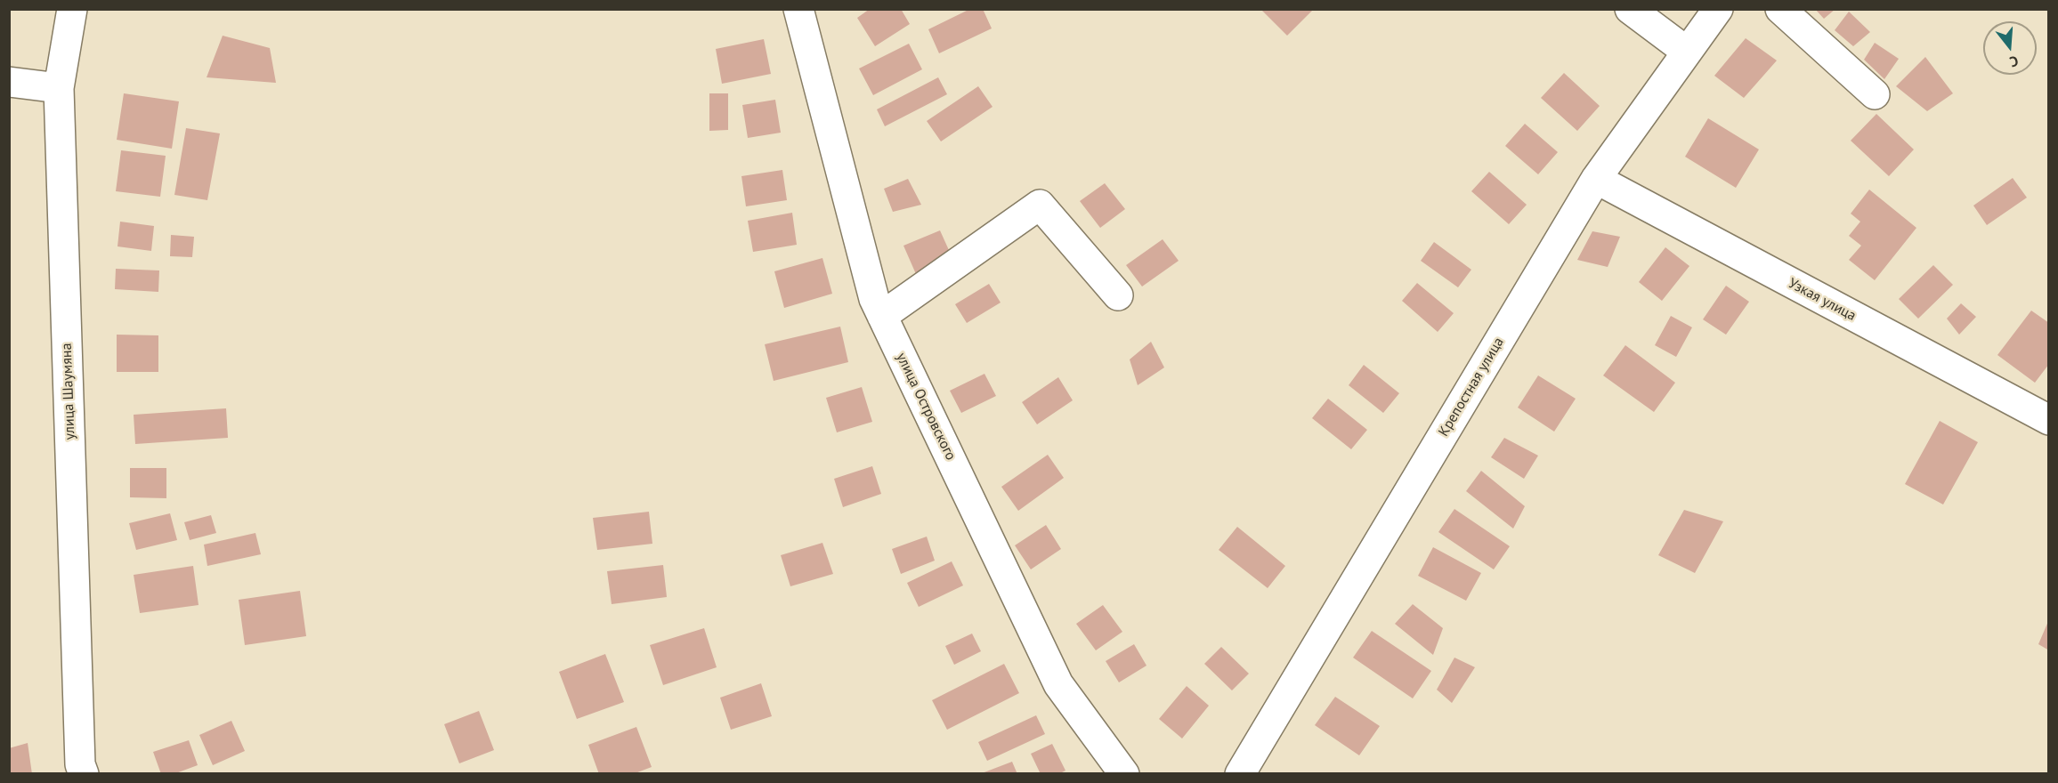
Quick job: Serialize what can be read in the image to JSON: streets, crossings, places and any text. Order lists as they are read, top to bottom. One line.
{"streets":{"street":["Узкая улица","Крепостная улица","улица Шаумяна","улица Островского"]},"crossings":[["Узкая улица","Крепостная улица"]],"north":"bottom"}
